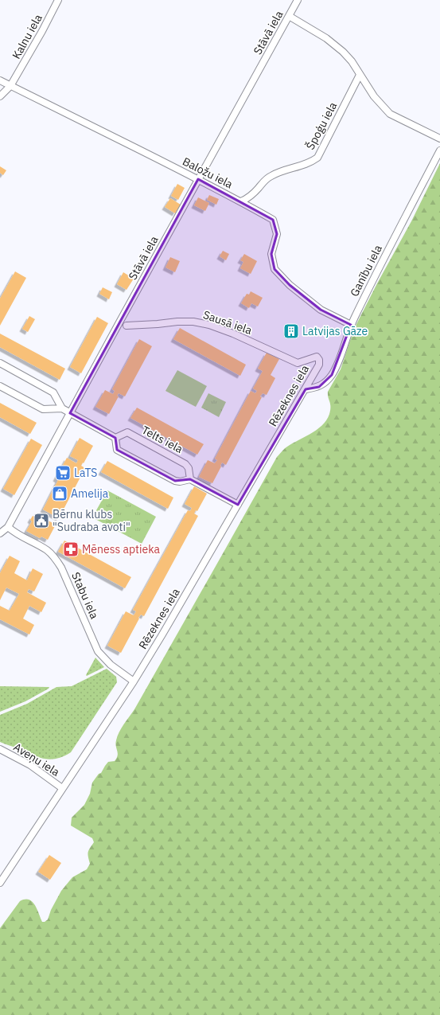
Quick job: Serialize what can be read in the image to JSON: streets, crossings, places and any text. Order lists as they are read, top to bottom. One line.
{"streets":{"street":["Stāvā iela","Kalnu iela","Špoģu iela","Baložu iela","Ganību iela","Sausā iela","Rēzeknes iela","Telts iela","Stabu iela","Aveņu iela"]},"crossings":[["Stāvā iela","Baložu iela"],["Stāvā iela","Stabu iela"],["Kalnu iela","Baložu iela"],["Špoģu iela","Baložu iela"],["Baložu iela","Ganību iela"],["Ganību iela","Rēzeknes iela"],["Sausā iela","Rēzeknes iela"],["Rēzeknes iela","Stabu iela"],["Rēzeknes iela","Aveņu iela"]],"places":{"building":["Latvijas Gāze"],"supermarket":["LaTS"],"shop":["Amelija"],"public building":["Bērnu klubs \"Sudraba avoti\""],"pharmacy":["Mēness aptieka"]}}
